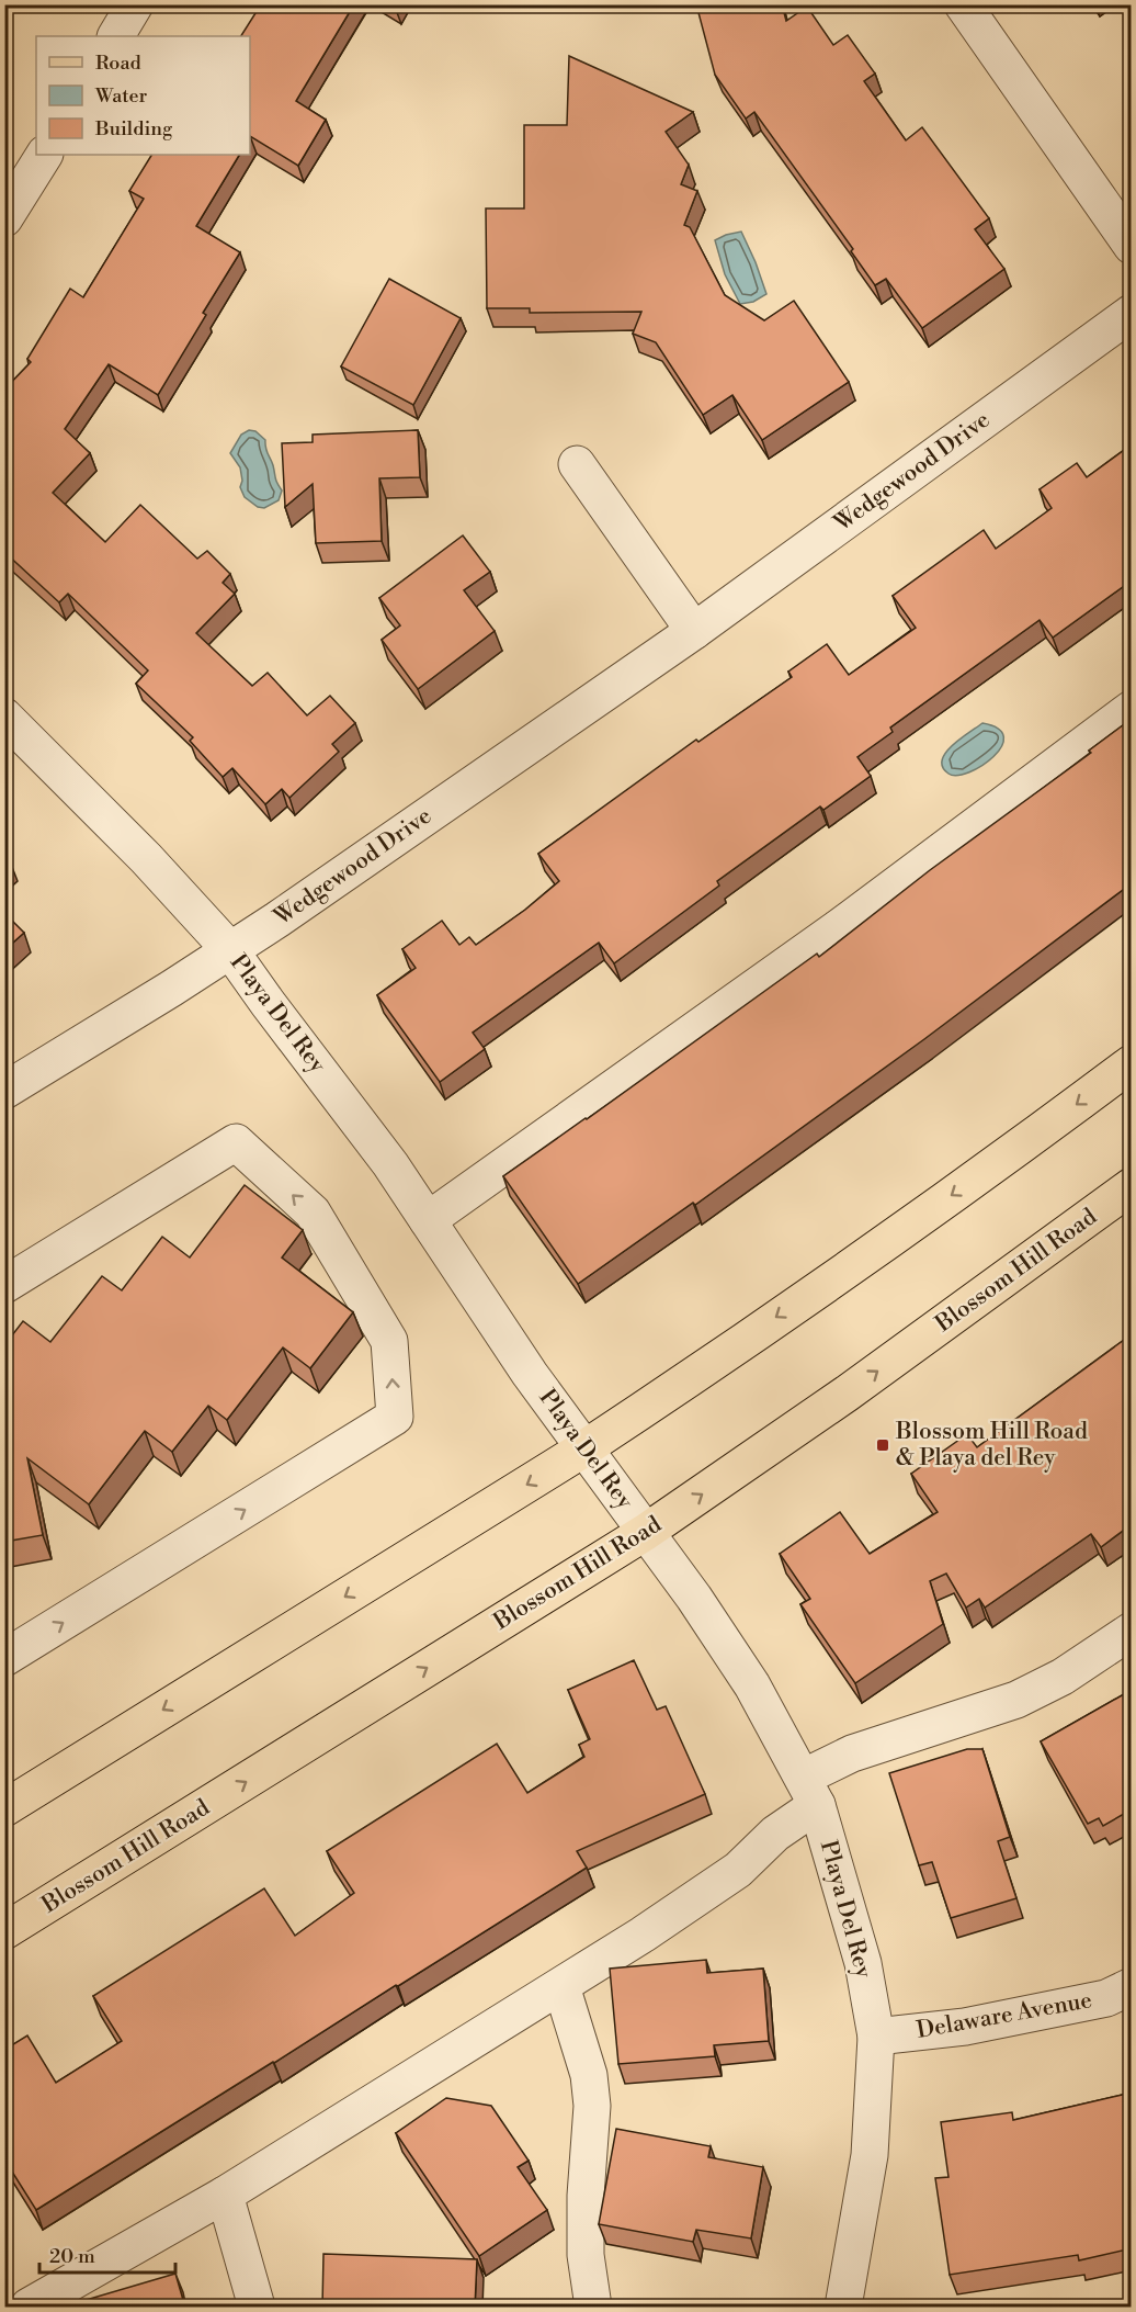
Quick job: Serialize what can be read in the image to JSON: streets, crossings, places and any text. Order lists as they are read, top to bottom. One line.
{"streets":{"main road":["Blossom Hill Road"],"street":["Wedgewood Drive","Playa Del Rey","Delaware Avenue"]},"crossings":[["Wedgewood Drive","Playa Del Rey"],["Playa Del Rey","Blossom Hill Road"],["Playa Del Rey","Delaware Avenue"]],"places":{"transit":["Blossom Hill Road & Playa del Rey"]},"legend":["Road","Water","Building"],"scale_bar":"20 m"}
